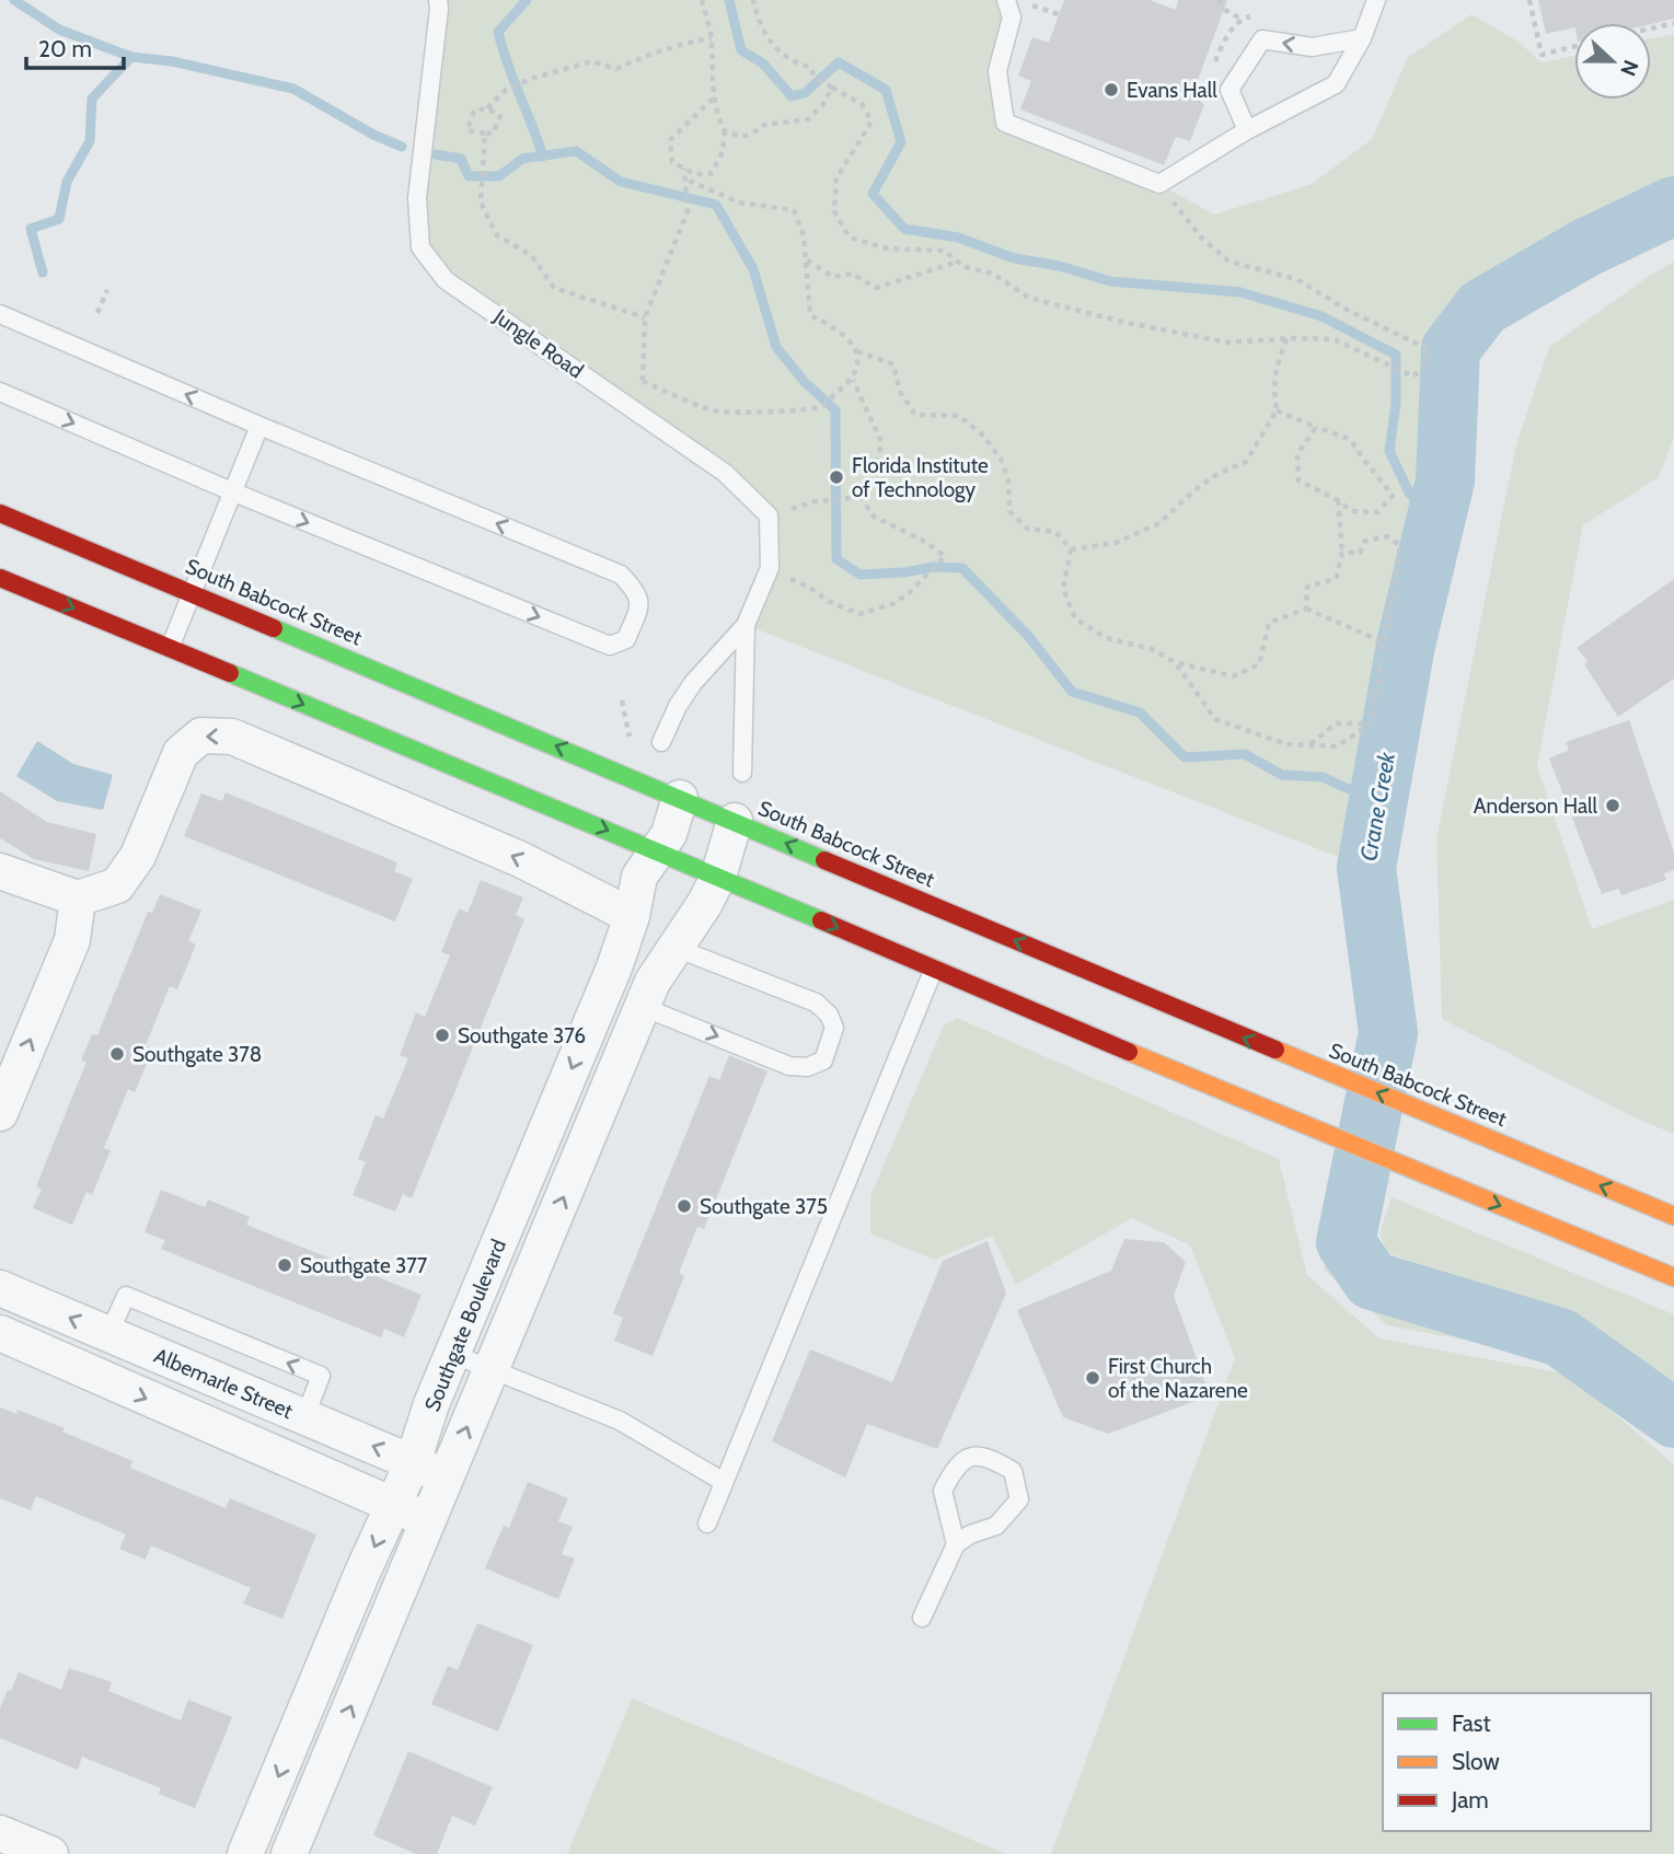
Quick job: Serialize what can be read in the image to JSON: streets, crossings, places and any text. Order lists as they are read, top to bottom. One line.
{"streets":{"main road":["South Babcock Street"],"street":["Southgate Boulevard","Albemarle Street"],"lane":["Jungle Road"]},"crossings":[["South Babcock Street","Southgate Boulevard"],["Southgate Boulevard","Albemarle Street"]],"water":["Crane Creek"],"places":["Evans Hall","Florida Institute of Technology","Anderson Hall","Southgate 376","Southgate 378","Southgate 375","Southgate 377","First Church of the Nazarene"],"legend":["Fast","Slow","Jam"],"scale_bar":"20 m","north":"right"}
